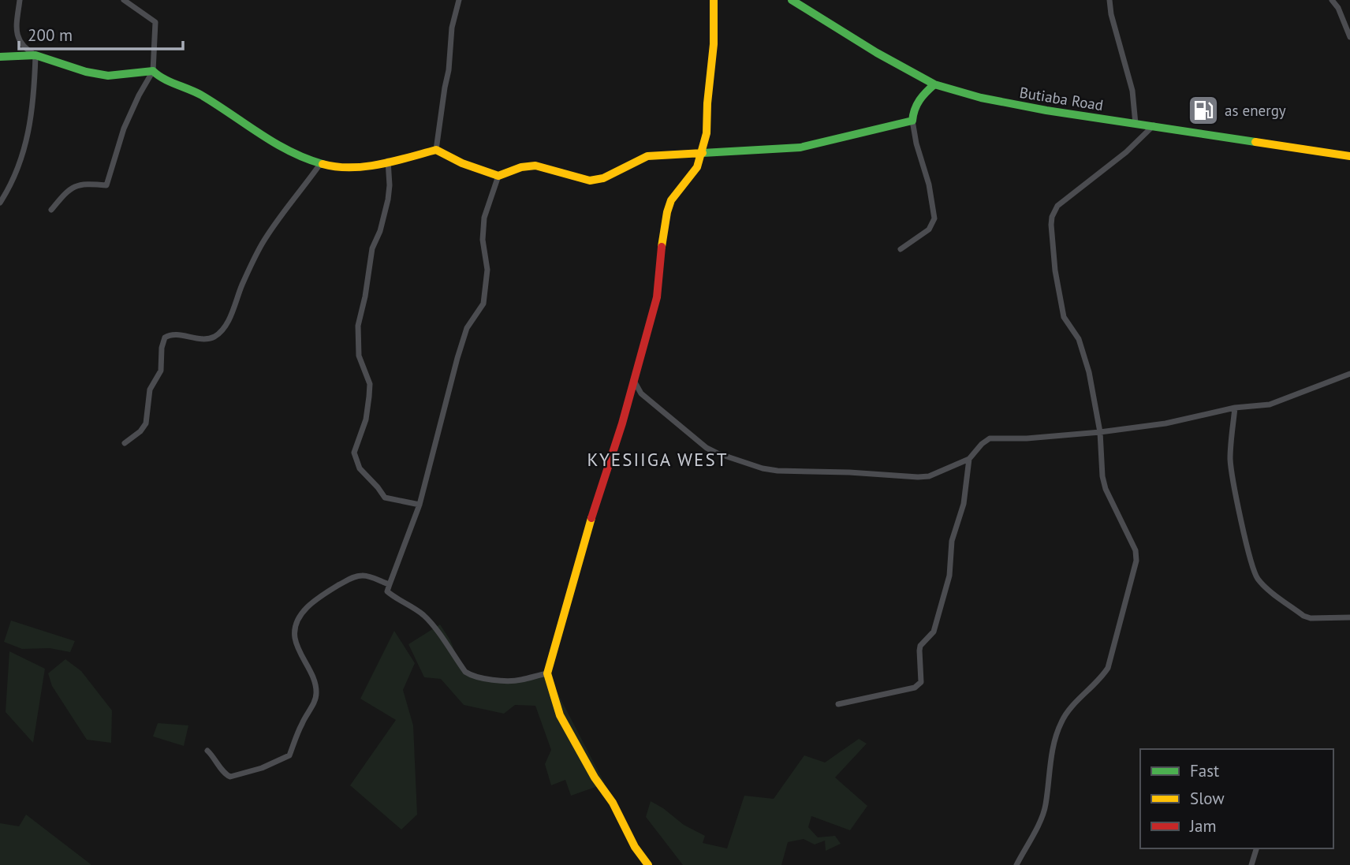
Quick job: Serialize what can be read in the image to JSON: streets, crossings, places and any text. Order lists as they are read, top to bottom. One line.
{"streets":{"street":["Butiaba Road"]},"districts":["KYESIIGA WEST"],"places":{"fuel station":["as energy"]},"legend":["Fast","Slow","Jam"],"scale_bar":"200 m"}
